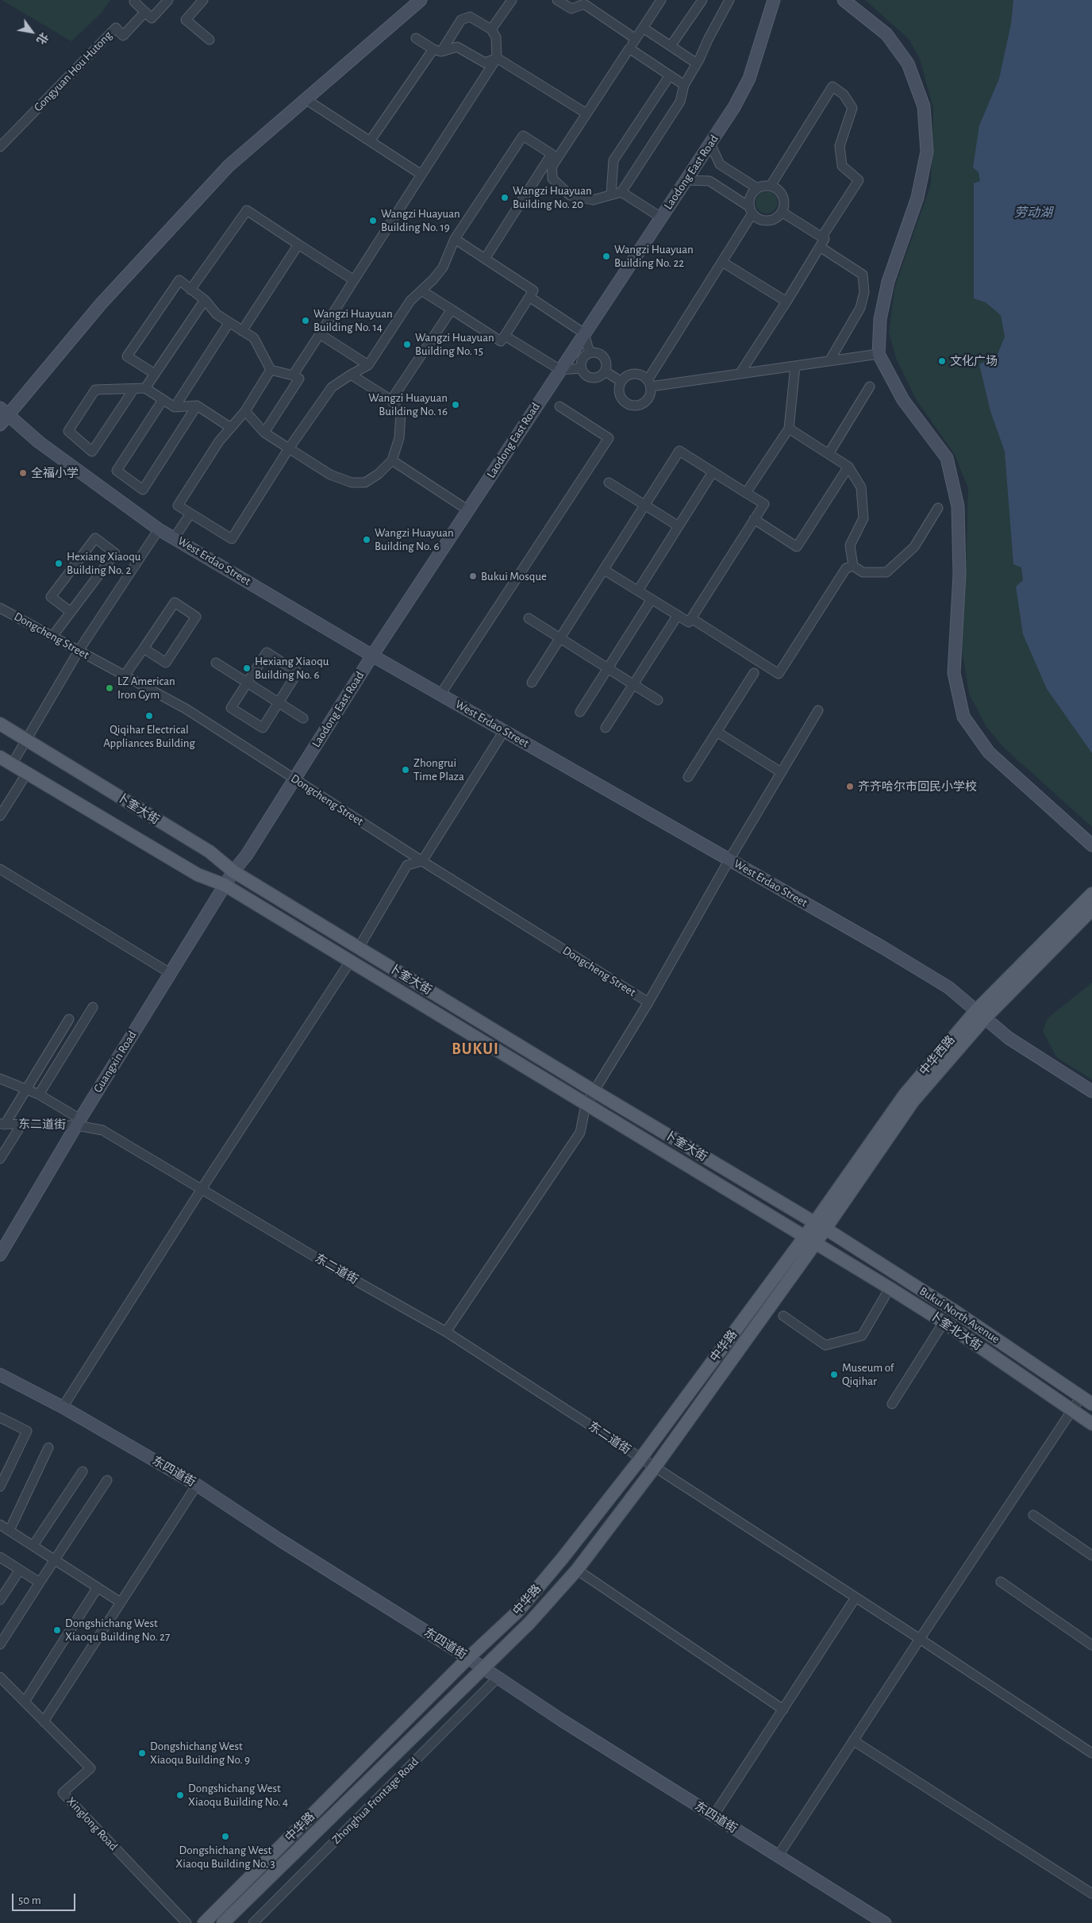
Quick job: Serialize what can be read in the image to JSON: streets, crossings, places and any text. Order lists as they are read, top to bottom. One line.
{"streets":{"main road":["Laodong East Road","West Erdao Street","卜奎大街","中华西路","Guangxin Road","Bukui North Avenue","卜奎北大街","中华路","东四道街"],"street":["Gongyuan Hou Hutong","Dongcheng Street","东二道街","Zhonghua Frontage Road","Xinglong Road"]},"crossings":[["Laodong East Road","West Erdao Street"],["Laodong East Road","Dongcheng Street"],["Laodong East Road","卜奎大街"],["Laodong East Road","Guangxin Road"],["West Erdao Street","中华西路"],["卜奎大街","中华西路"],["卜奎大街","Guangxin Road"],["卜奎大街","Bukui North Avenue"],["卜奎大街","卜奎北大街"],["卜奎大街","中华路"],["中华西路","Bukui North Avenue"],["中华西路","卜奎北大街"],["中华西路","中华路"],["Guangxin Road","东二道街"],["东二道街","中华路"],["卜奎北大街","中华路"],["中华路","东四道街"],["东四道街","Zhonghua Frontage Road"]],"districts":["BUKUI"],"water":["劳动湖"],"places":["Wangzi Huayuan Building No. 20","Wangzi Huayuan Building No. 19","Wangzi Huayuan Building No. 22","Wangzi Huayuan Building No. 14","Wangzi Huayuan Building No. 15","文化广场","Wangzi Huayuan Building No. 16","全福小学","Wangzi Huayuan Building No. 6","Hexiang Xiaoqu Building No. 2","Bukui Mosque","Hexiang Xiaoqu Building No. 6","LZ American Iron Gym","Qiqihar Electrical Appliances Building","Zhongrui Time Plaza","齐齐哈尔市回民小学校","Museum of Qiqihar","Dongshichang West Xiaoqu Building No. 27","Dongshichang West Xiaoqu Building No. 9","Dongshichang West Xiaoqu Building No. 4","Dongshichang West Xiaoqu Building No. 3"],"scale_bar":"50 m","north":"bottom right"}
